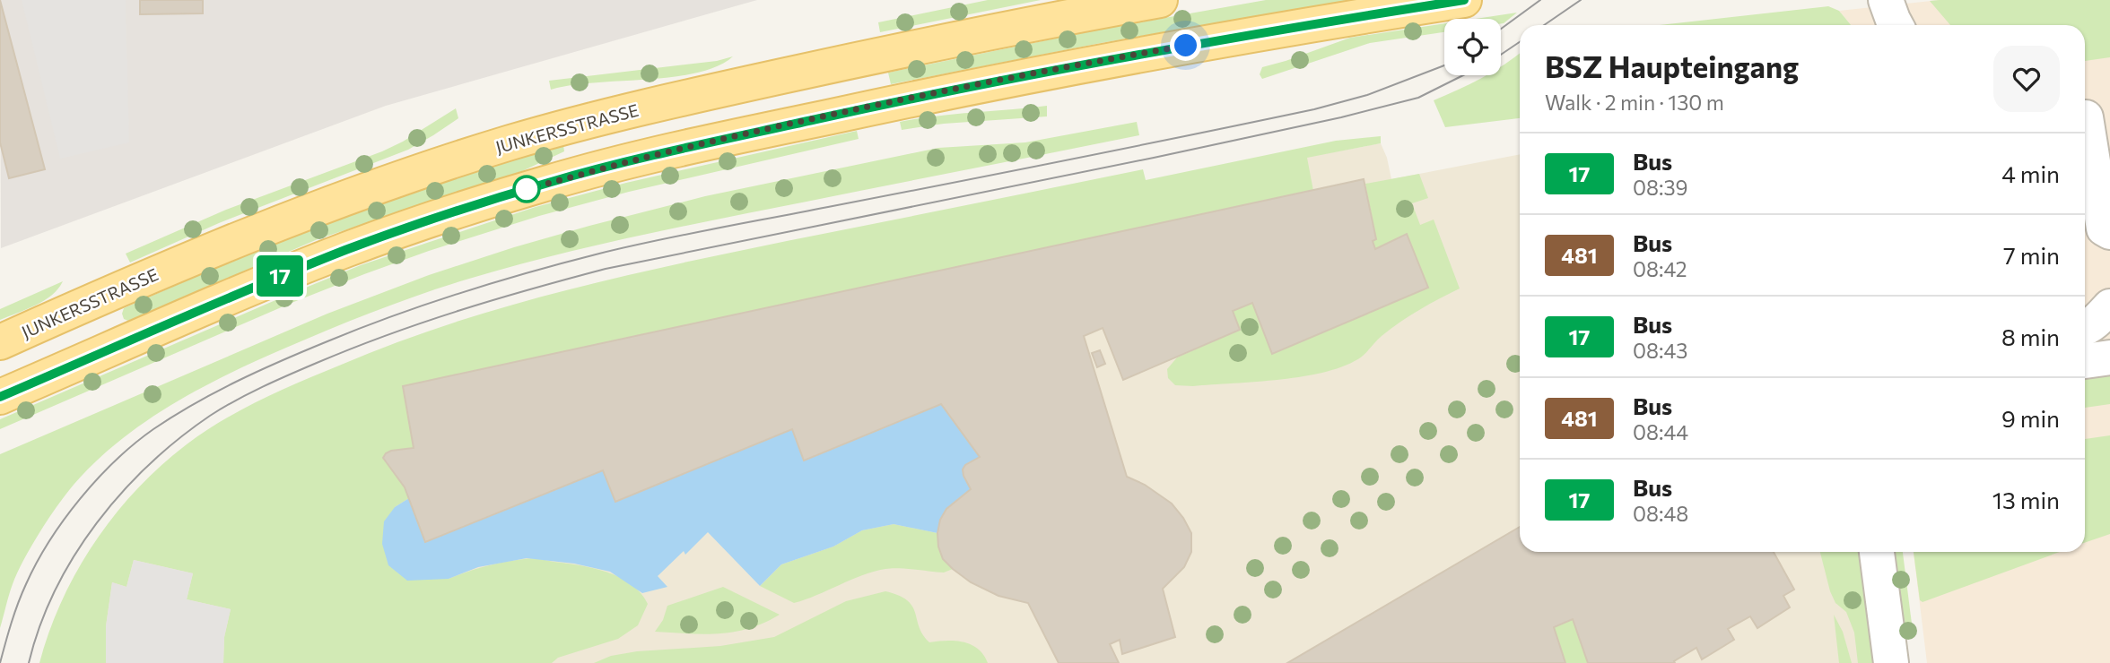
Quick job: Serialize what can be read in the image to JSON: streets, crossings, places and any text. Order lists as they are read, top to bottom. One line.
{"streets":{"main road":["JUNKERSSTRASSE"]},"lines":["bus line 17"],"page":{"on_map":"17","heading":["BSZ Haupteingang","Walk · 2 min · 130 m"],"list":[{"mark":"17","name":"Bus","note":"08:39","value":"4 min"},{"mark":"481","name":"Bus","note":"08:42","value":"7 min"},{"mark":"17","name":"Bus","note":"08:43","value":"8 min"},{"mark":"481","name":"Bus","note":"08:44","value":"9 min"},{"mark":"17","name":"Bus","note":"08:48","value":"13 min"}]}}
